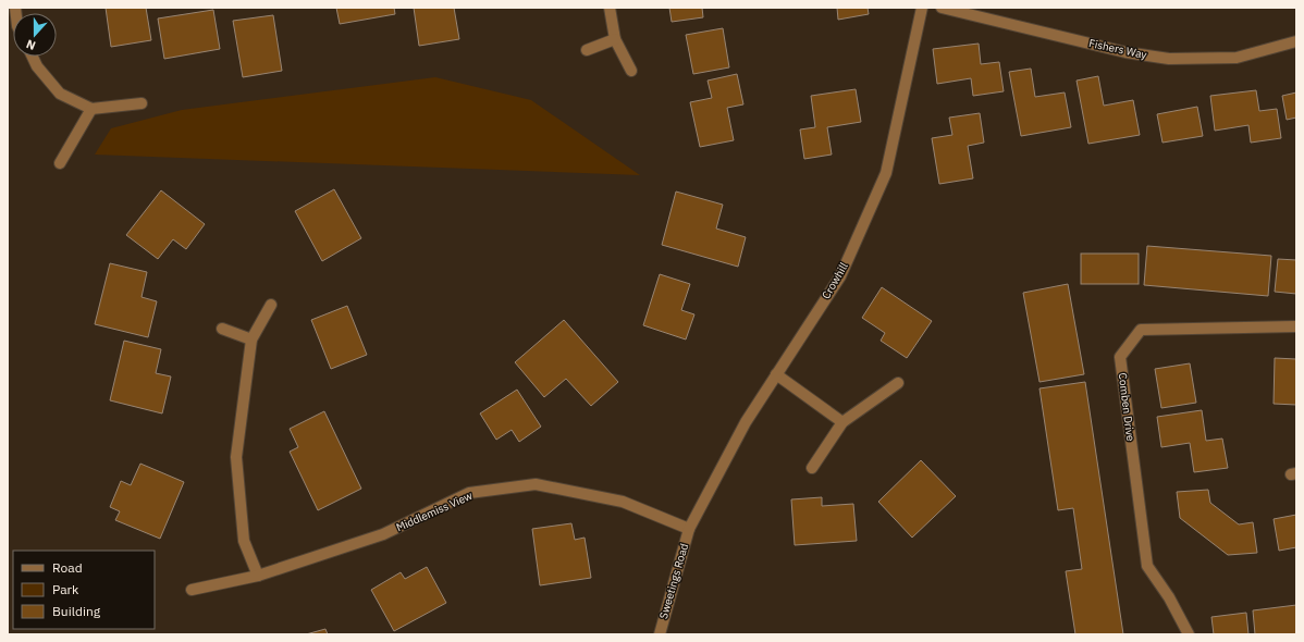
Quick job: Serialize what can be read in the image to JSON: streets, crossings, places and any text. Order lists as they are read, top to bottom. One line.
{"streets":{"street":["Fishers Way","Crowhill","Comben Drive","Middlemiss View","Sweetings Road"]},"crossings":[["Crowhill","Middlemiss View"],["Crowhill","Sweetings Road"],["Middlemiss View","Sweetings Road"]],"legend":["Road","Park","Building"],"north":"bottom"}
